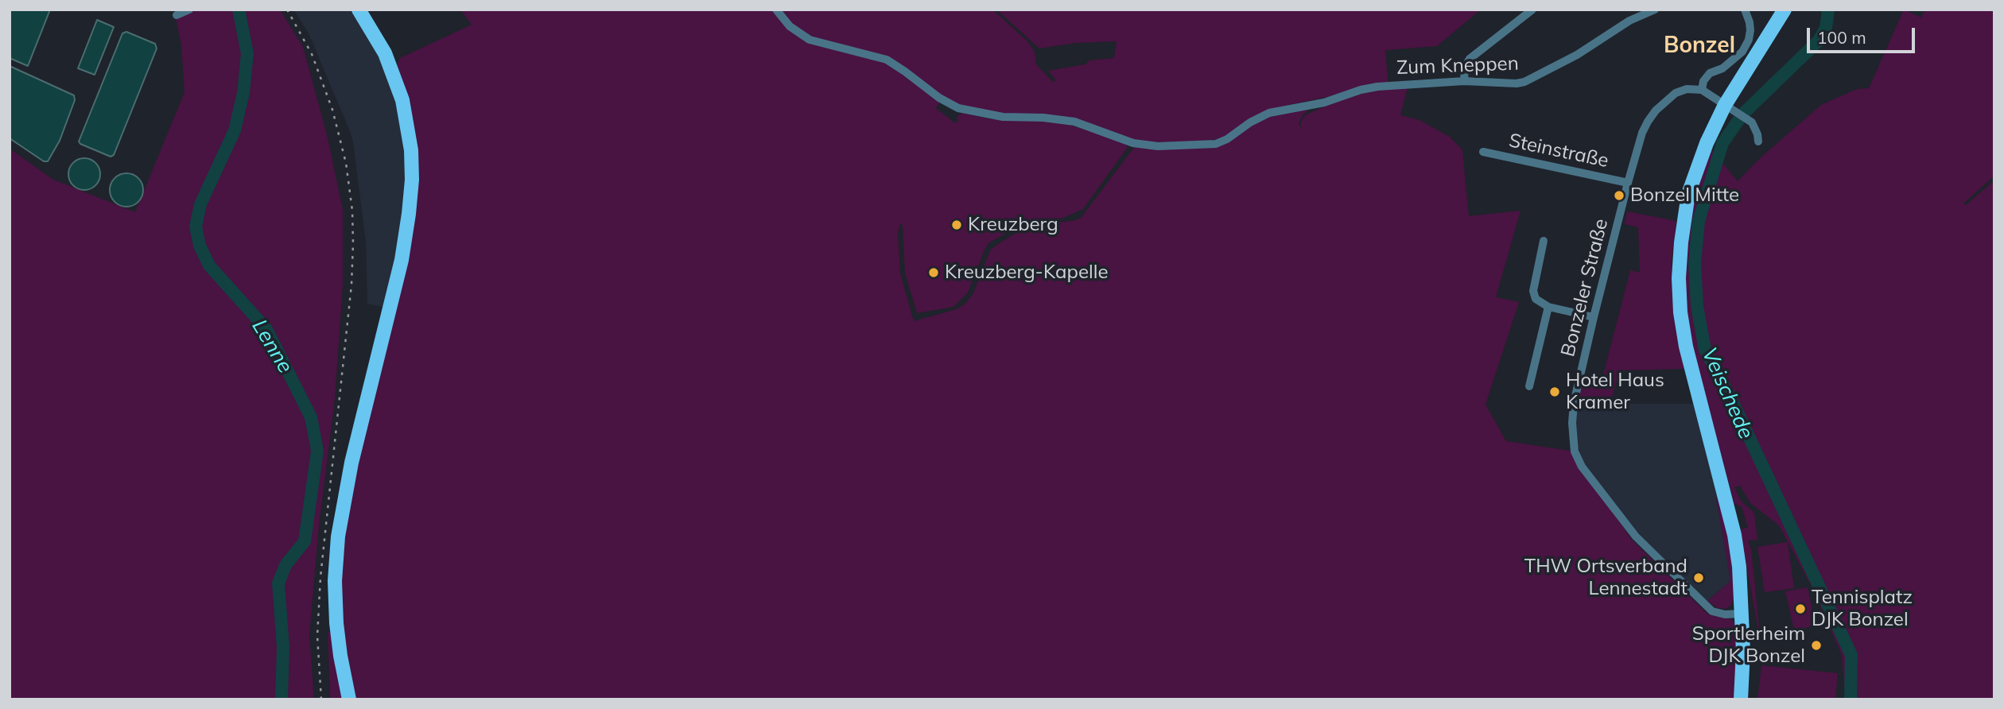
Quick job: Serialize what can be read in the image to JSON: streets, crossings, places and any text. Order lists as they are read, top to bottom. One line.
{"streets":{"street":["Zum Kneppen","Steinstraße","Bonzeler Straße"]},"crossings":[["Steinstraße","Bonzeler Straße"]],"districts":["Bonzel"],"water":["Lenne","Veischede"],"places":["Bonzel Mitte","Kreuzberg","Kreuzberg-Kapelle","Hotel Haus Kramer","THW Ortsverband Lennestadt","Tennisplatz DJK Bonzel","Sportlerheim DJK Bonzel"],"scale_bar":"100 m"}
